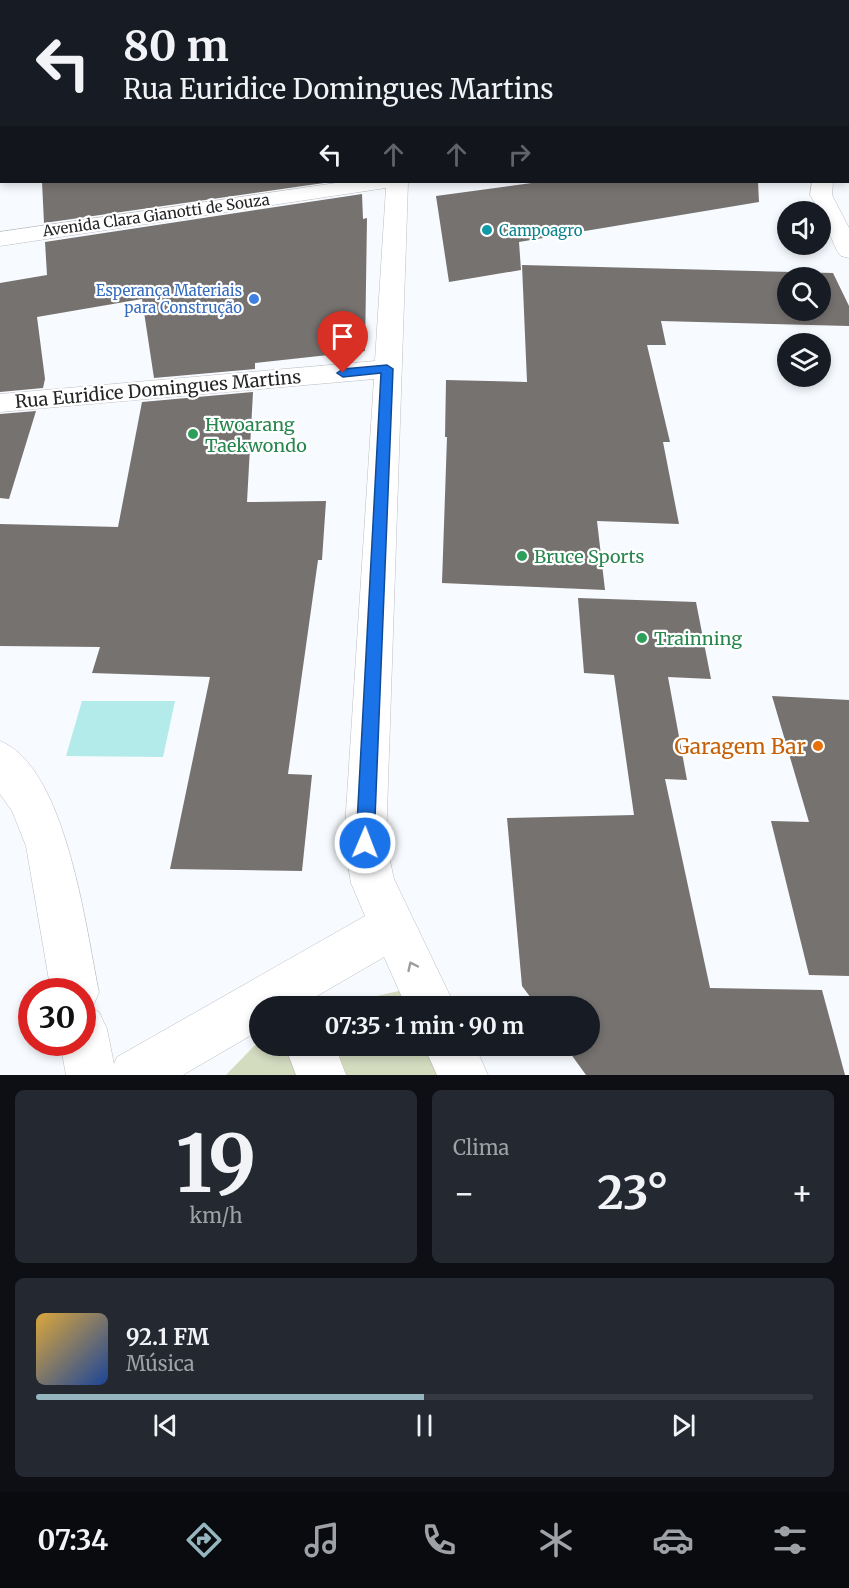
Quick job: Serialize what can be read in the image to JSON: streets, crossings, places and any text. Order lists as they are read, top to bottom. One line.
{"streets":{"street":["Avenida Clara Gianotti de Souza","Rua Euridice Domingues Martins"]},"places":["Campoagro","Esperança Materiais para Construção","Hwoarang Taekwondo","Bruce Sports","Trainning","Garagem Bar"],"page":{"turn":["80 m","Rua Euridice Domingues Martins"],"limit":"30","trip":"07:35 · 1 min · 90 m","tile":[["19","km/h"],"Clima"],"heat":["−","23°","+"],"song":["92.1 FM","Música"],"tabs":"07:34"}}
